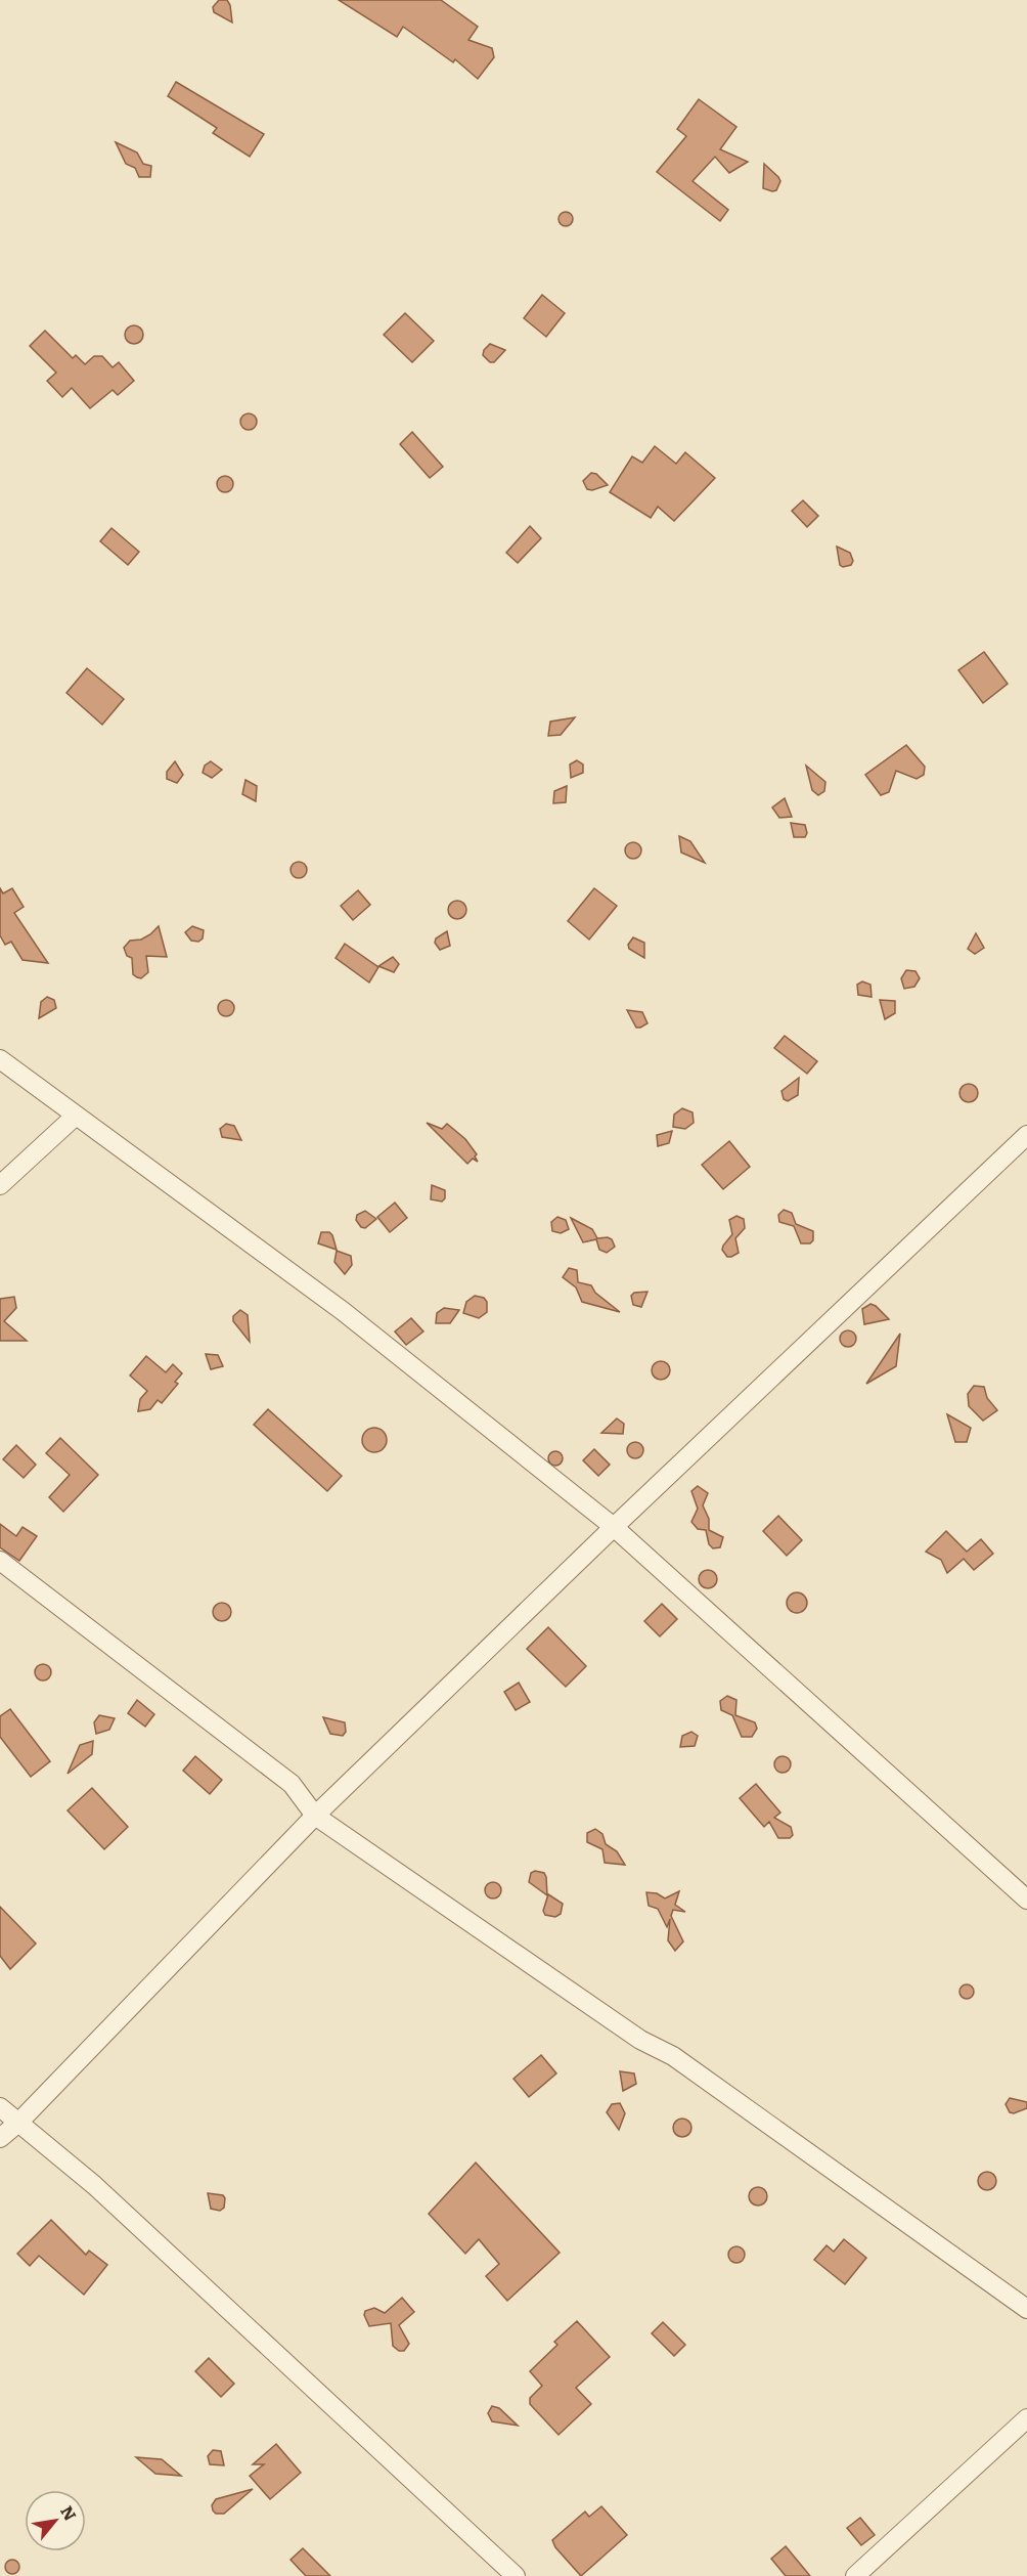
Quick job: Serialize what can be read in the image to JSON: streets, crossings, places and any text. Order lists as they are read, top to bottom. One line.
{"north":"top right"}
